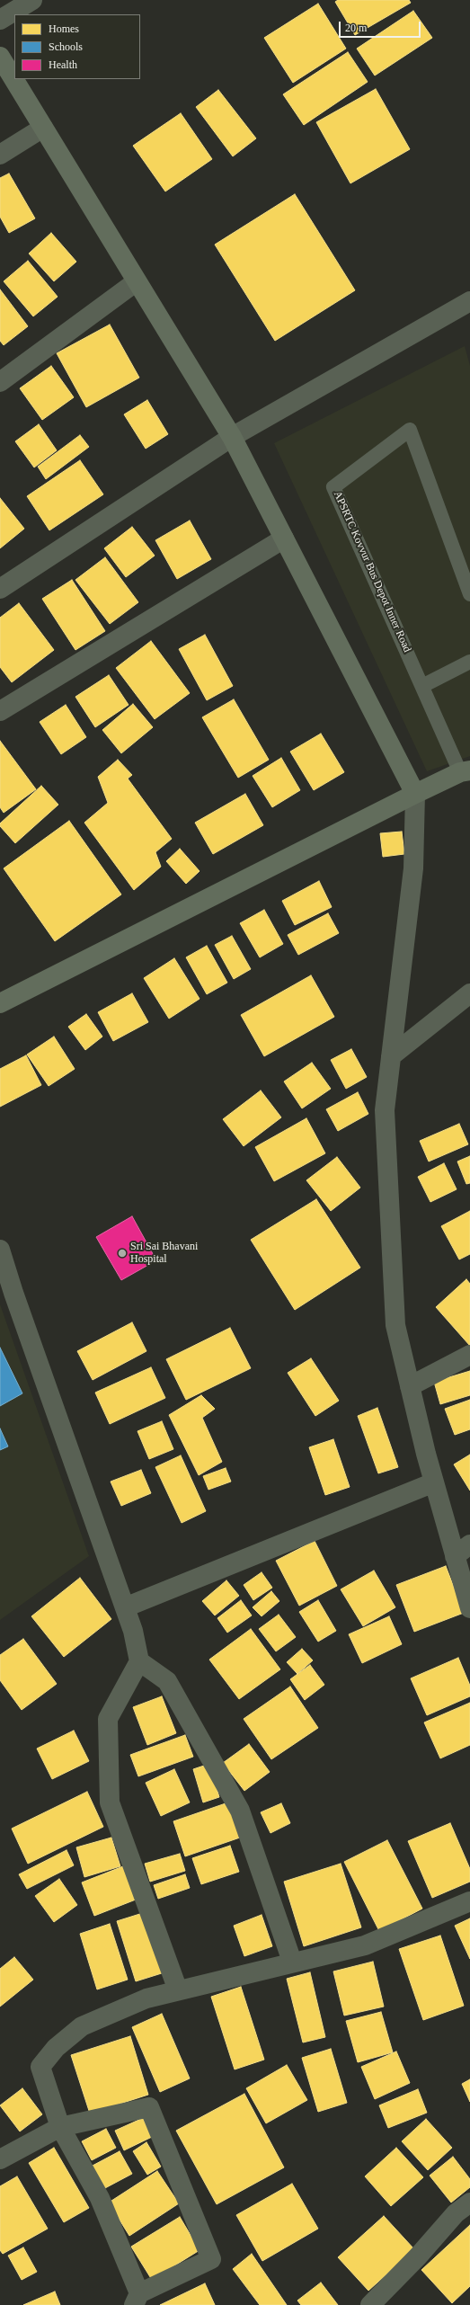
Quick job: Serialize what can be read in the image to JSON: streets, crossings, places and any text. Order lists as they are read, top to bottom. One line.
{"streets":{"lane":["APSRTC Kovvur Bus Depot Inner Road"]},"places":["Sri Sai Bhavani Hospital"],"legend":["Homes","Schools","Health"],"scale_bar":"20 m"}
